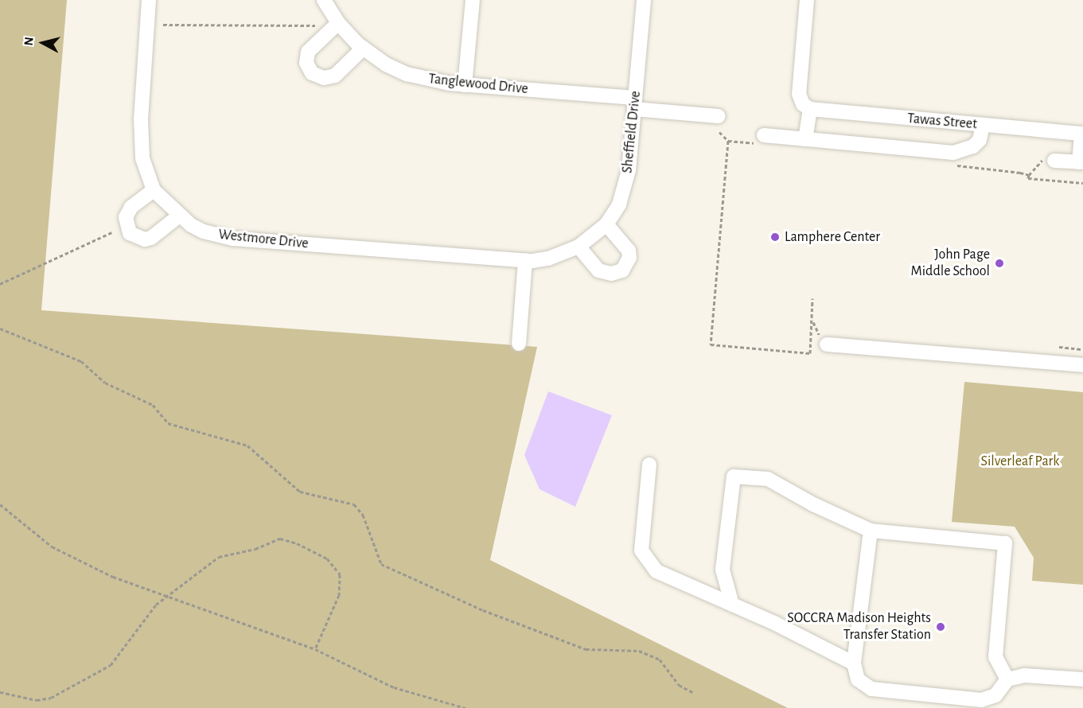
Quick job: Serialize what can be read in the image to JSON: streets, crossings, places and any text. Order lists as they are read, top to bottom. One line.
{"streets":{"street":["Tanglewood Drive","Tawas Street","Sheffield Drive","Westmore Drive"]},"crossings":[["Tanglewood Drive","Sheffield Drive"],["Sheffield Drive","Westmore Drive"]],"parks":["Silverleaf Park"],"places":["Lamphere Center","John Page Middle School","SOCCRA Madison Heights Transfer Station"],"north":"left"}
